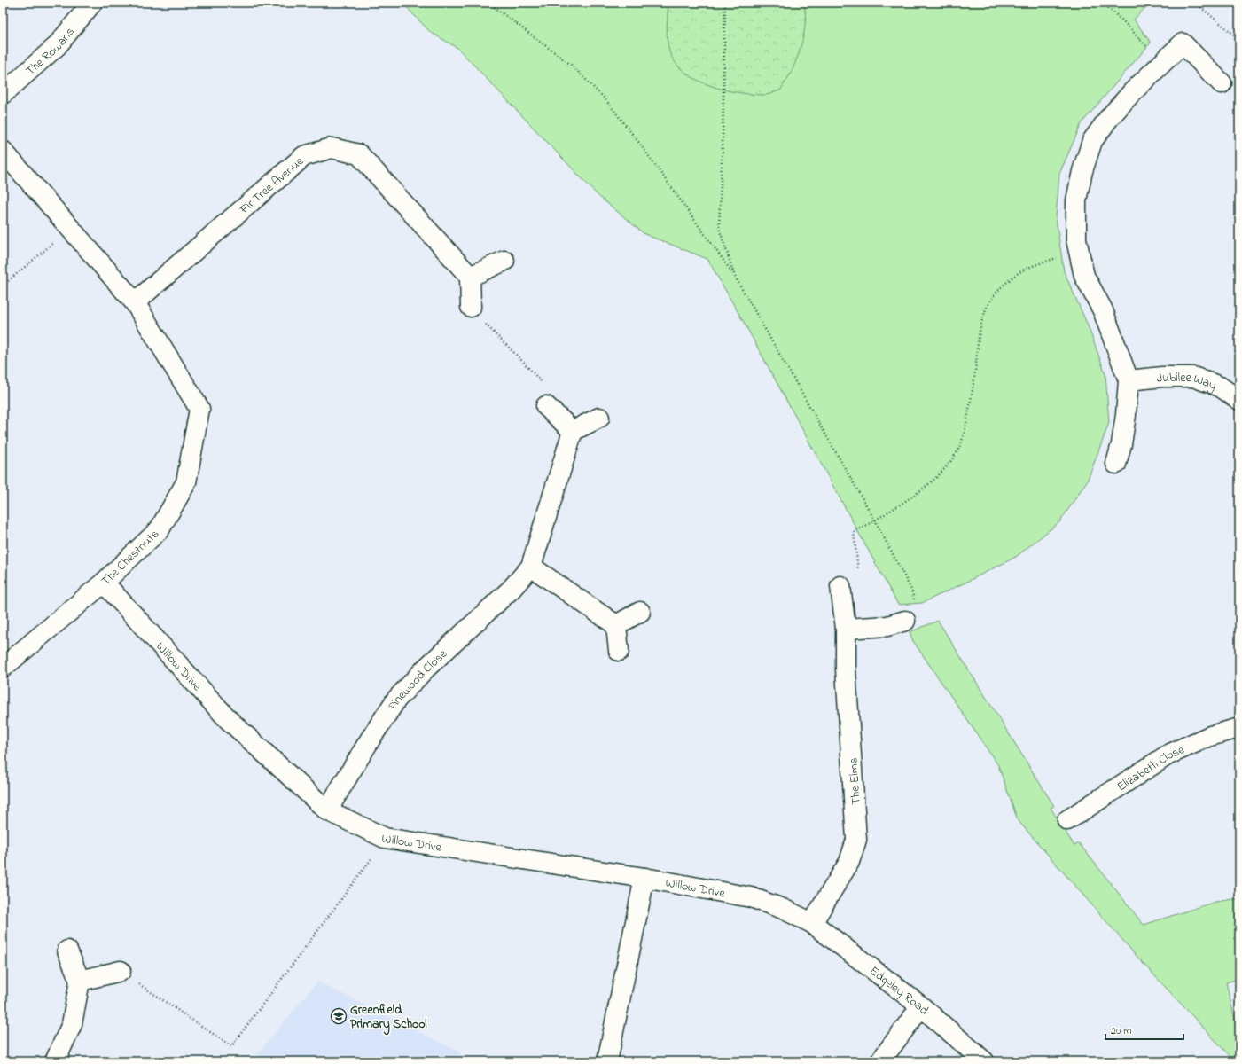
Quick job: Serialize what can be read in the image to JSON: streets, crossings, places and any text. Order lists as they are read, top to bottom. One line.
{"streets":{"street":["The Rowans","Fir Tree Avenue","Jubilee Way","The Chestnuts","Willow Drive","Pinewood Close","Elizabeth Close","The Elms","Edgeley Road"]},"crossings":[["Fir Tree Avenue","The Chestnuts"],["The Chestnuts","Willow Drive"],["Willow Drive","Pinewood Close"],["Willow Drive","The Elms"],["Willow Drive","Edgeley Road"],["The Elms","Edgeley Road"]],"places":{"school or university":["Greenfield Primary School"]},"scale_bar":"20 m"}
